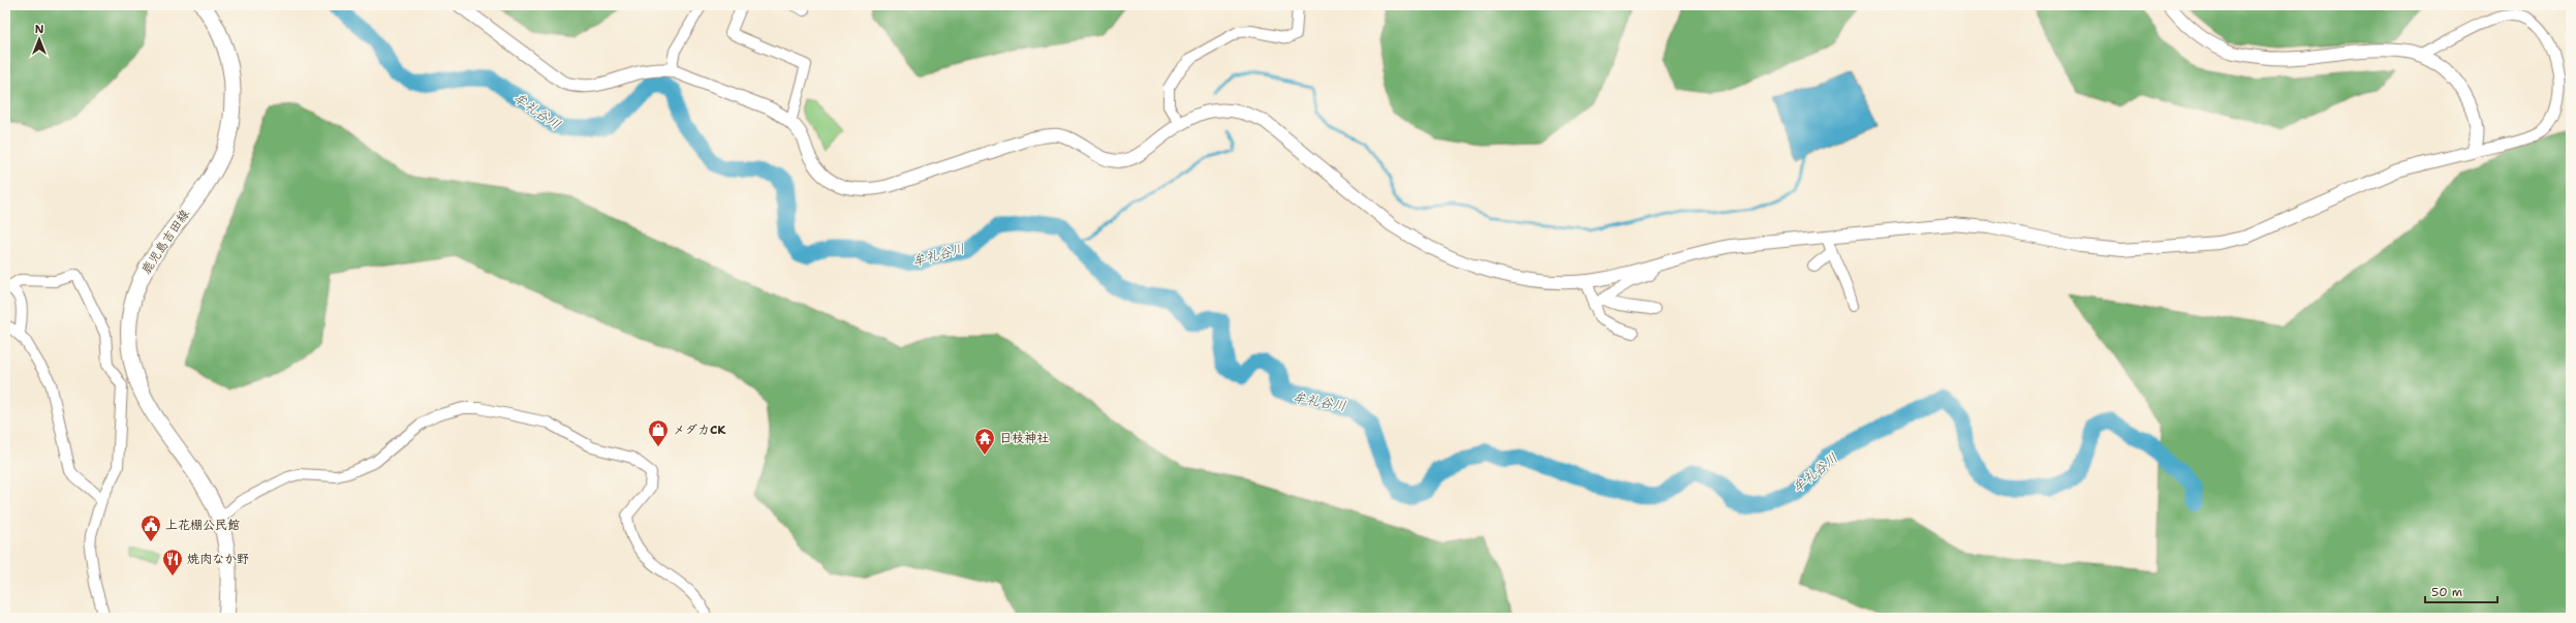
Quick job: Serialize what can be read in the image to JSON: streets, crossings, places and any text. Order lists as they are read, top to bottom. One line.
{"streets":{"main road":["鹿児島吉田線"]},"water":["牟礼谷川"],"places":{"shop":["メダカCK"],"temple":["日枝神社"],"public building":["上花棚公民館"],"restaurant":["焼肉なか野"]},"scale_bar":"50 m","north":"top"}
